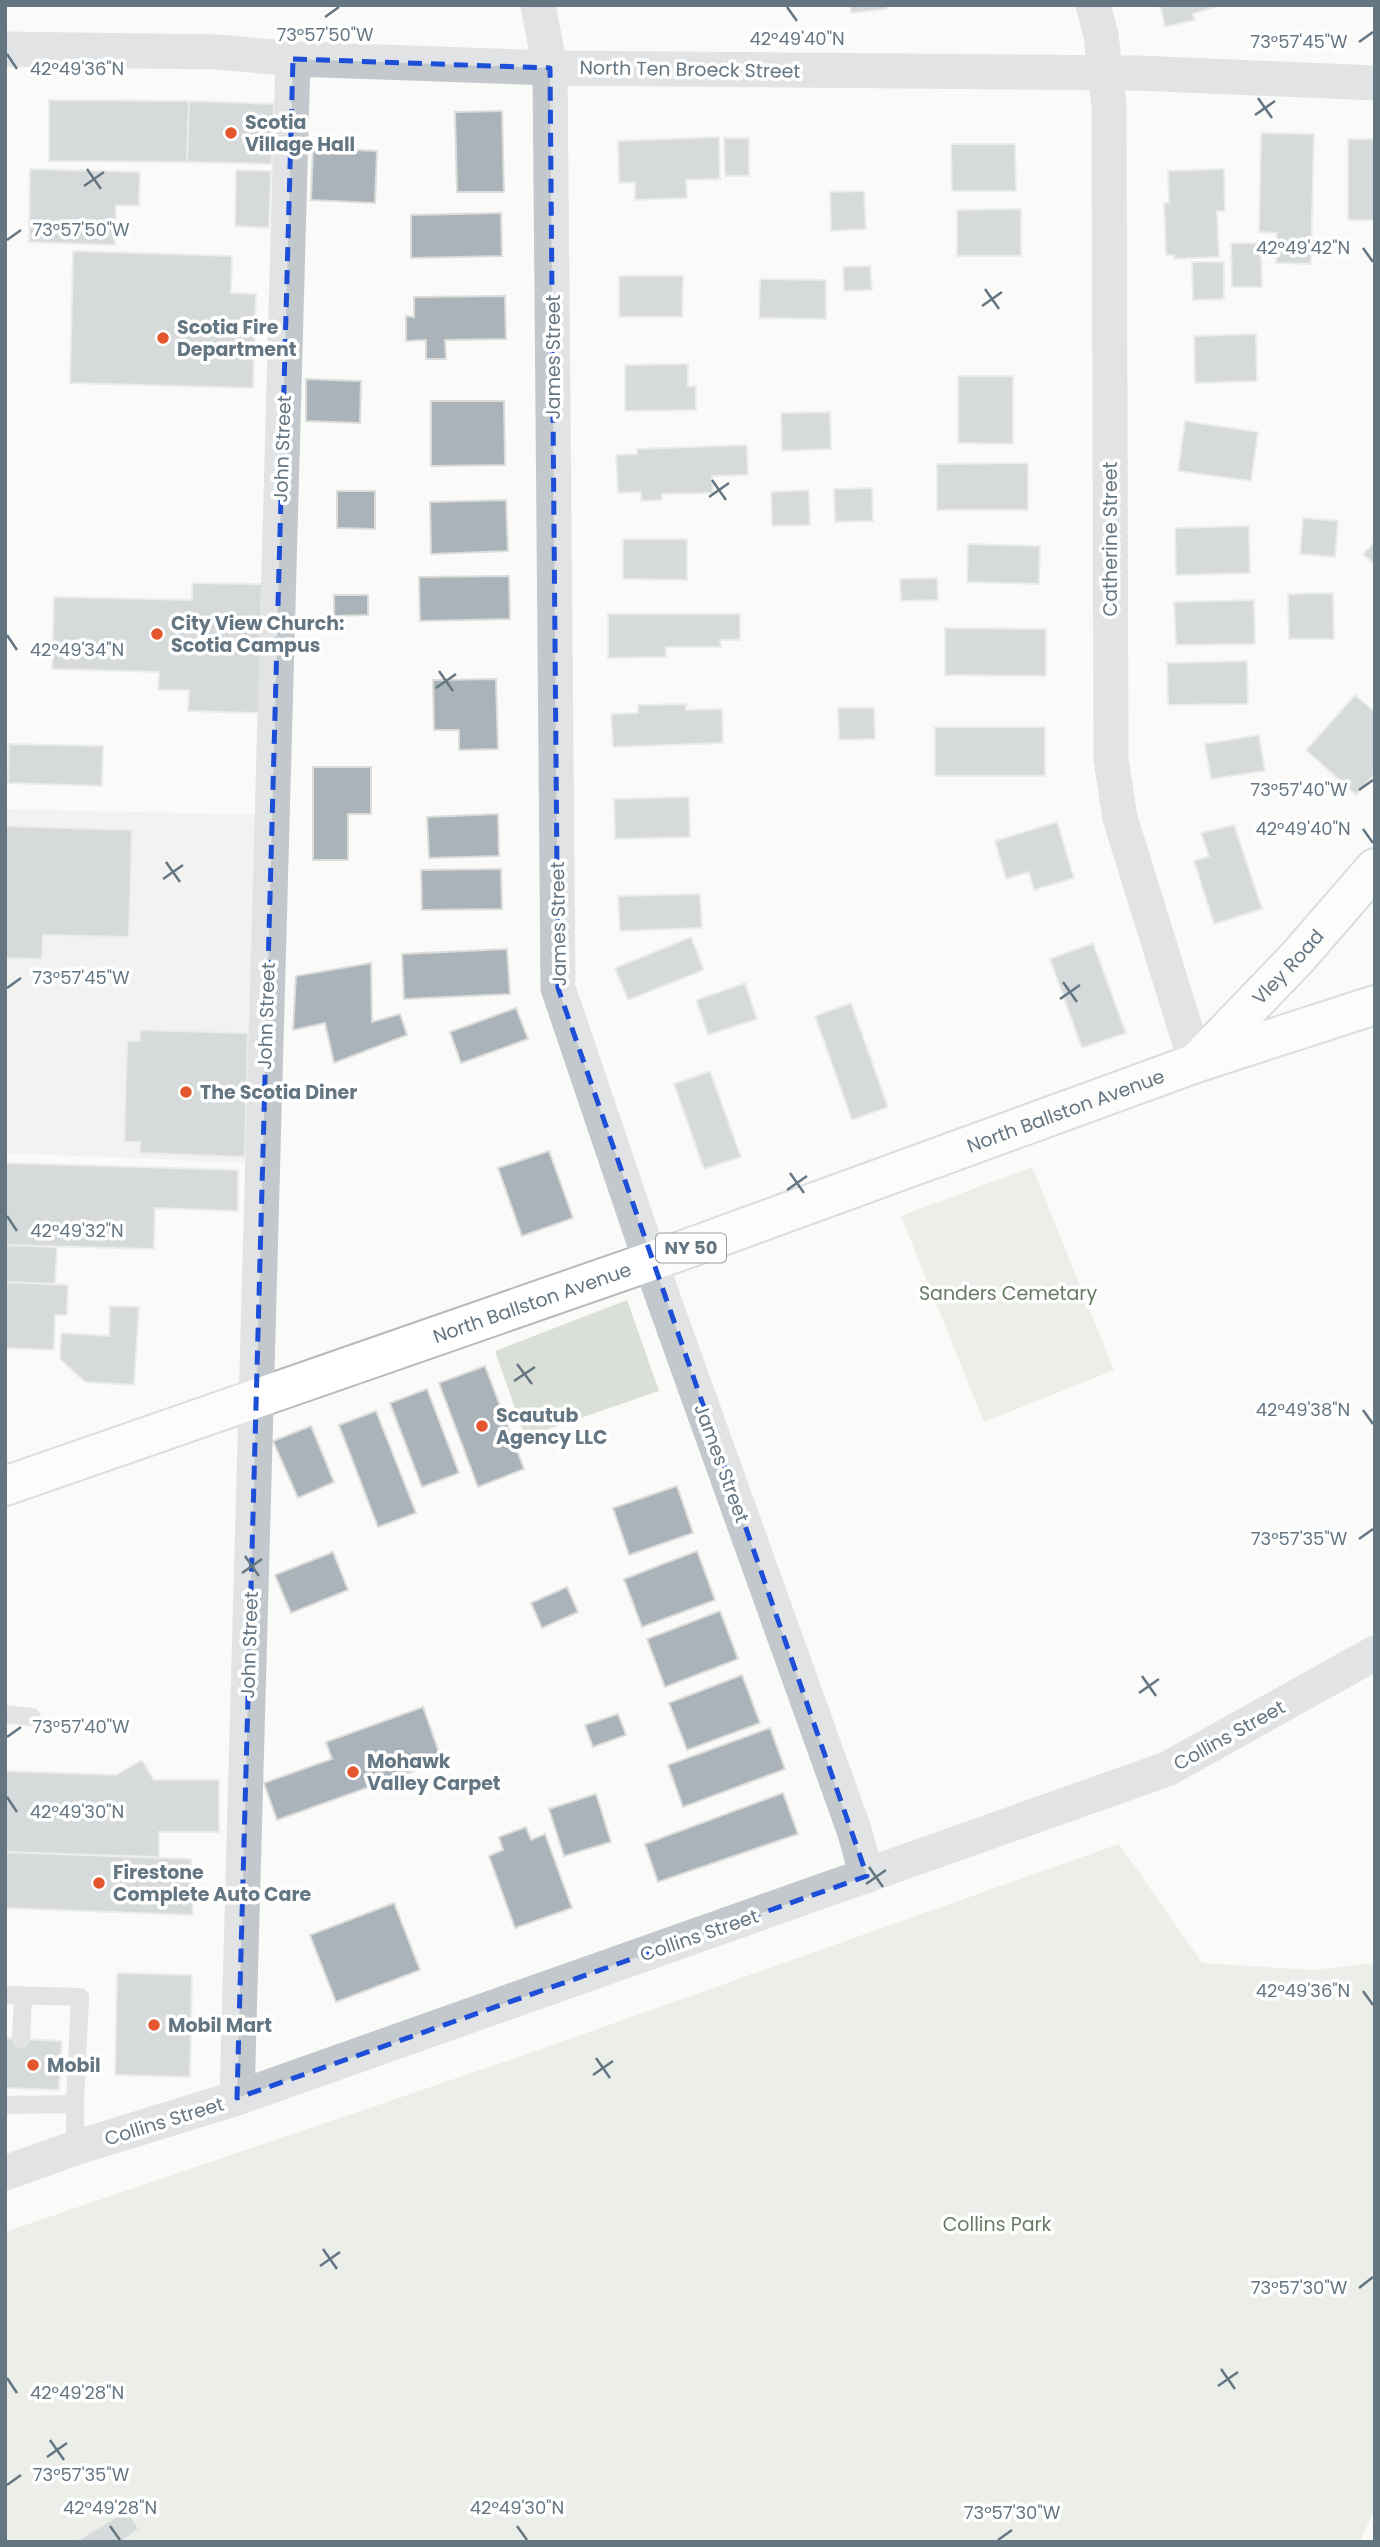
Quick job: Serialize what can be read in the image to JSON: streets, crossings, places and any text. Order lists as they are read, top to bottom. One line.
{"streets":{"main road":["Vley Road","North Ballston Avenue","NY 50"],"street":["North Ten Broeck Street","James Street","John Street","Catherine Street","Collins Street"]},"crossings":[["North Ten Broeck Street","James Street"],["North Ten Broeck Street","John Street"],["North Ten Broeck Street","Catherine Street"],["James Street","North Ballston Avenue"],["James Street","Collins Street"],["John Street","North Ballston Avenue"],["John Street","Collins Street"],["Catherine Street","Vley Road"],["Catherine Street","North Ballston Avenue"],["Vley Road","North Ballston Avenue"]],"parks":["Sanders Cemetary","Collins Park"],"places":["Scotia Village Hall","Scotia Fire Department","City View Church: Scotia Campus","The Scotia Diner","Scautub Agency LLC","Mohawk Valley Carpet","Firestone Complete Auto Care","Mobil Mart","Mobil"],"coordinates":["73°57'50\"W","42°49'40\"N","73°57'45\"W","42°49'36\"N","42°49'42\"N","42°49'34\"N","73°57'40\"W","42°49'32\"N","42°49'38\"N","73°57'35\"W","42°49'30\"N","73°57'30\"W","42°49'28\"N"]}
